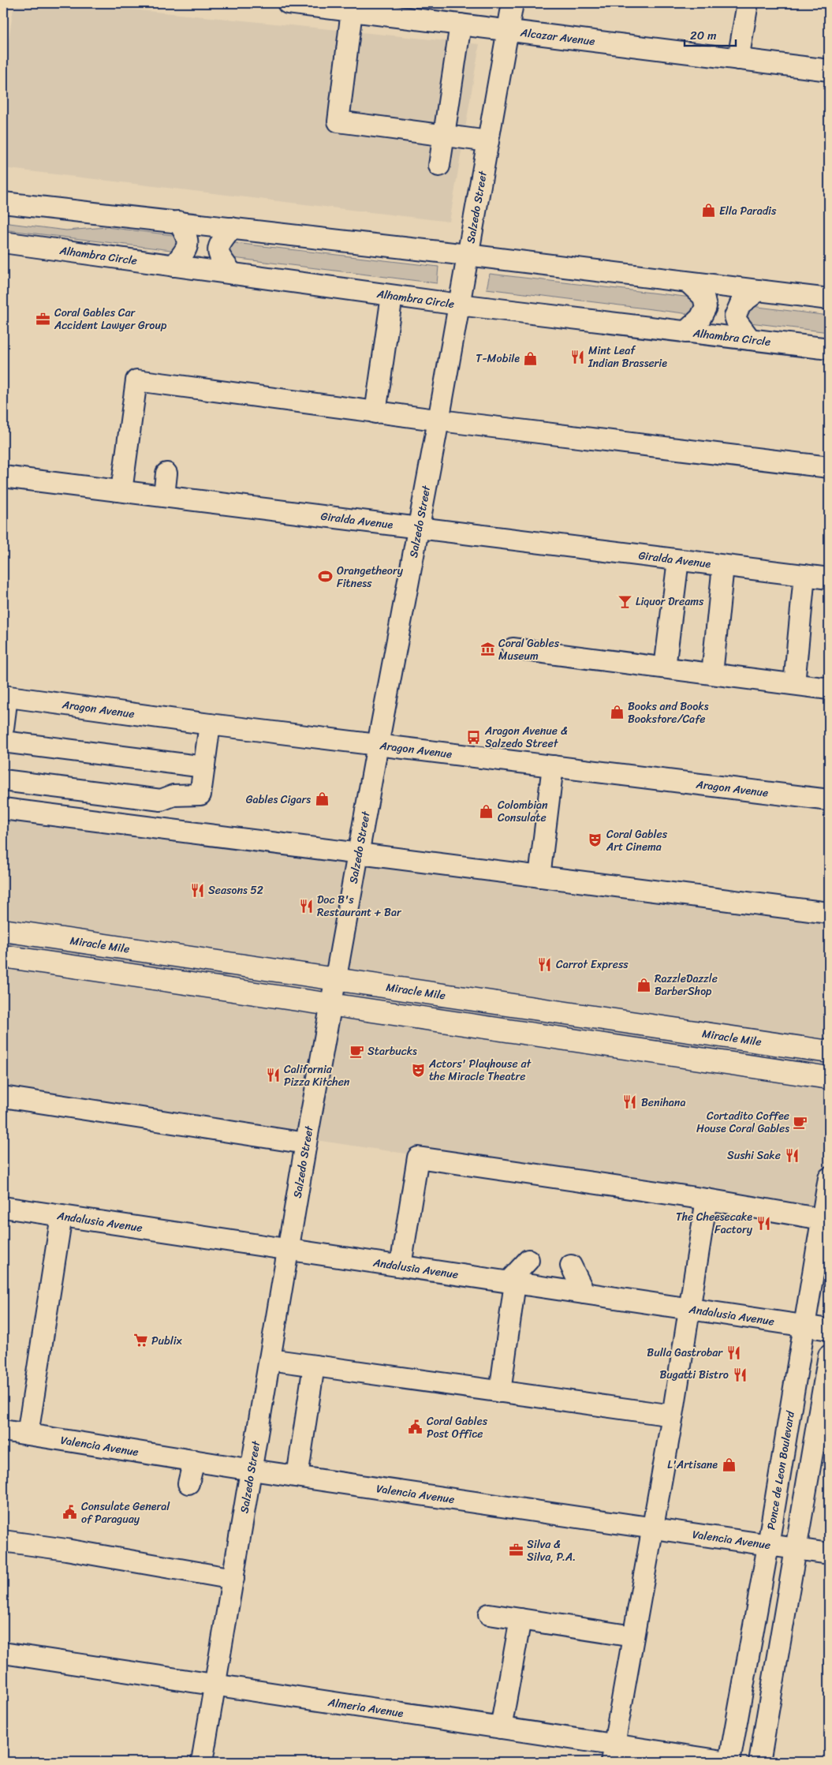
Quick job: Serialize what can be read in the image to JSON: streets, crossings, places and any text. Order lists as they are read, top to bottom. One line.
{"streets":{"main road":["Miracle Mile"],"street":["Alcazar Avenue","Salzedo Street","Alhambra Circle","Giralda Avenue","Aragon Avenue","Andalusia Avenue","Valencia Avenue","Ponce de Leon Boulevard","Almeria Avenue"]},"crossings":[["Alcazar Avenue","Salzedo Street"],["Salzedo Street","Alhambra Circle"],["Salzedo Street","Giralda Avenue"],["Salzedo Street","Aragon Avenue"],["Salzedo Street","Miracle Mile"],["Salzedo Street","Andalusia Avenue"],["Salzedo Street","Valencia Avenue"],["Salzedo Street","Almeria Avenue"],["Andalusia Avenue","Ponce de Leon Boulevard"],["Valencia Avenue","Ponce de Leon Boulevard"],["Ponce de Leon Boulevard","Almeria Avenue"]],"places":{"shop":["Ella Paradis","T-Mobile","Books and Books Bookstore/Cafe","Gables Cigars","Colombian Consulate","RazzleDazzle BarberShop","L'Artisane"],"office":["Coral Gables Car Accident Lawyer Group","Silva & Silva, P.A."],"restaurant":["Mint Leaf Indian Brasserie","Seasons 52","Doc B's Restaurant + Bar","Carrot Express","California Pizza Kitchen","Benihana","Sushi Sake","The Cheesecake Factory","Bulla Gastrobar","Bugatti Bistro"],"sports":["Orangetheory Fitness"],"bar":["Liquor Dreams"],"museum":["Coral Gables Museum"],"bus stop":["Aragon Avenue & Salzedo Street"],"theatre":["Coral Gables Art Cinema","Actors' Playhouse at the Miracle Theatre"],"cafe":["Starbucks","Cortadito Coffee House Coral Gables"],"supermarket":["Publix"],"public building":["Coral Gables Post Office","Consulate General of Paraguay"]},"scale_bar":"20 m"}
